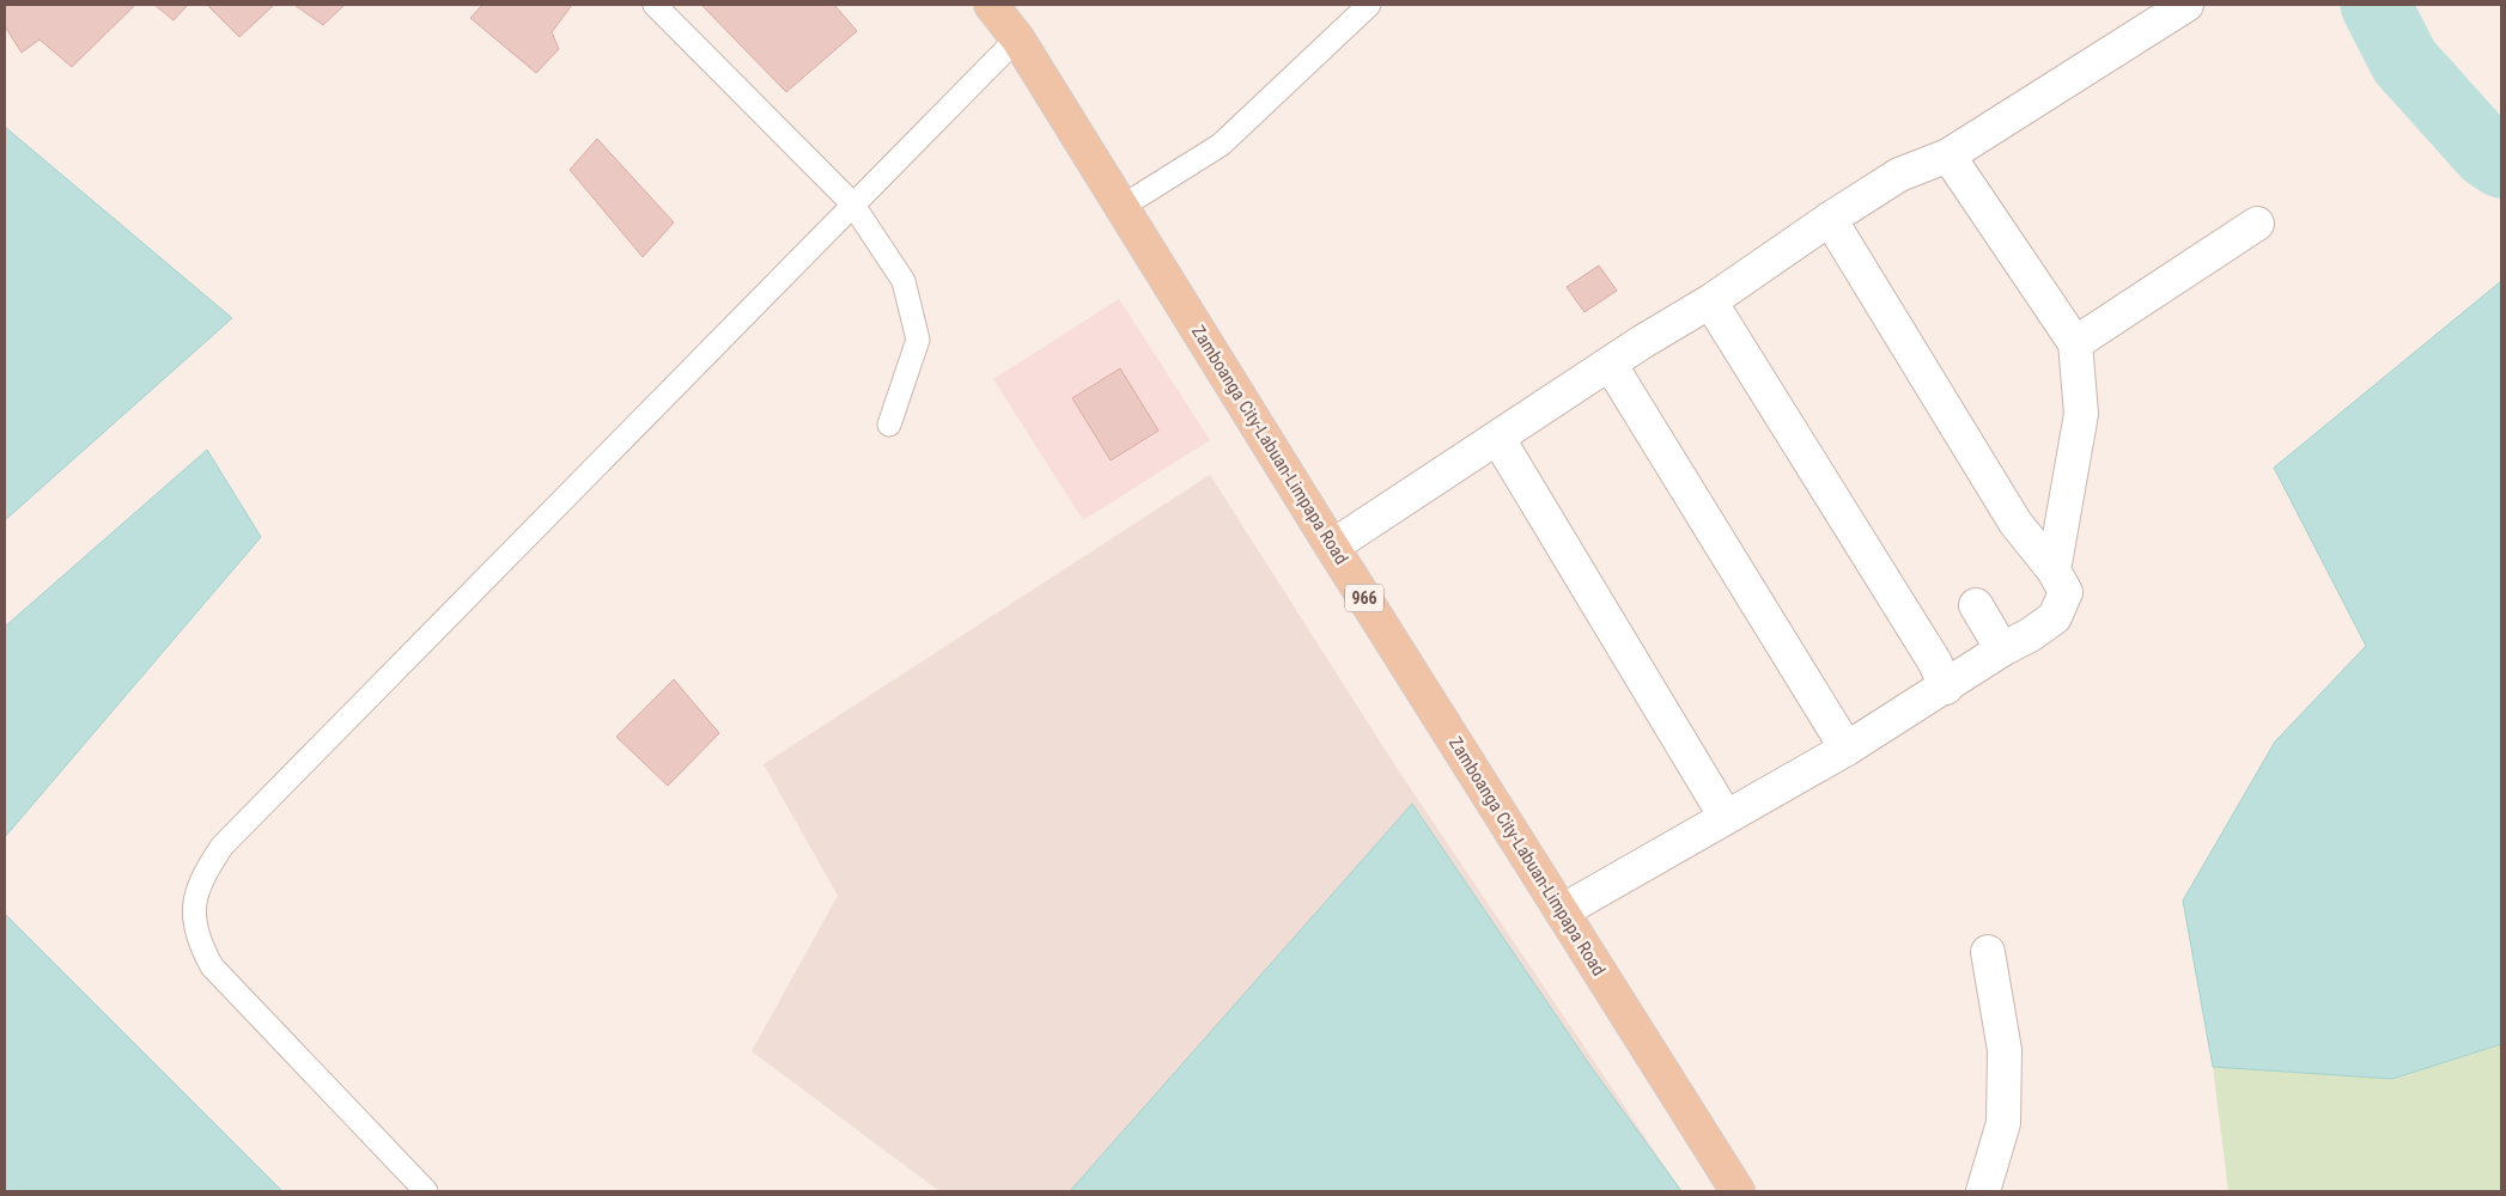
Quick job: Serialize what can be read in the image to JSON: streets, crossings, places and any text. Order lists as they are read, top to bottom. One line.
{"streets":{"main road":["Zamboanga City-Labuan-Limpapa Road","966"]}}
